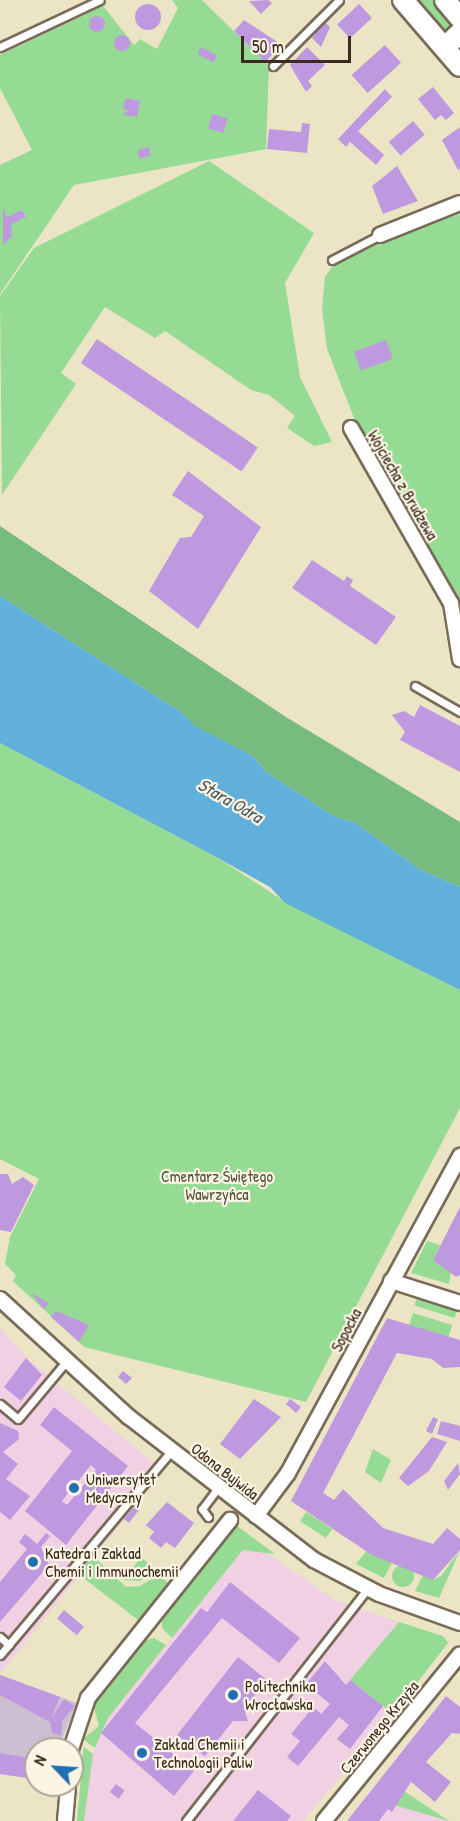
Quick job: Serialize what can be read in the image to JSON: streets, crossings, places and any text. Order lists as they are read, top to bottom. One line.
{"streets":{"street":["Wojciecha z Brudzewa","Sopocka","Odona Bujwida","Czerwonego Krzyża"]},"crossings":[["Sopocka","Odona Bujwida"]],"water":["Stara Odra"],"parks":["Cmentarz Świętego Wawrzyńca"],"places":["Uniwersytet Medyczny","Katedra i Zakład Chemii i Immunochemii","Politechnika Wrocławska","Zakład Chemii i Technologii Paliw"],"scale_bar":"50 m","north":"top left"}
